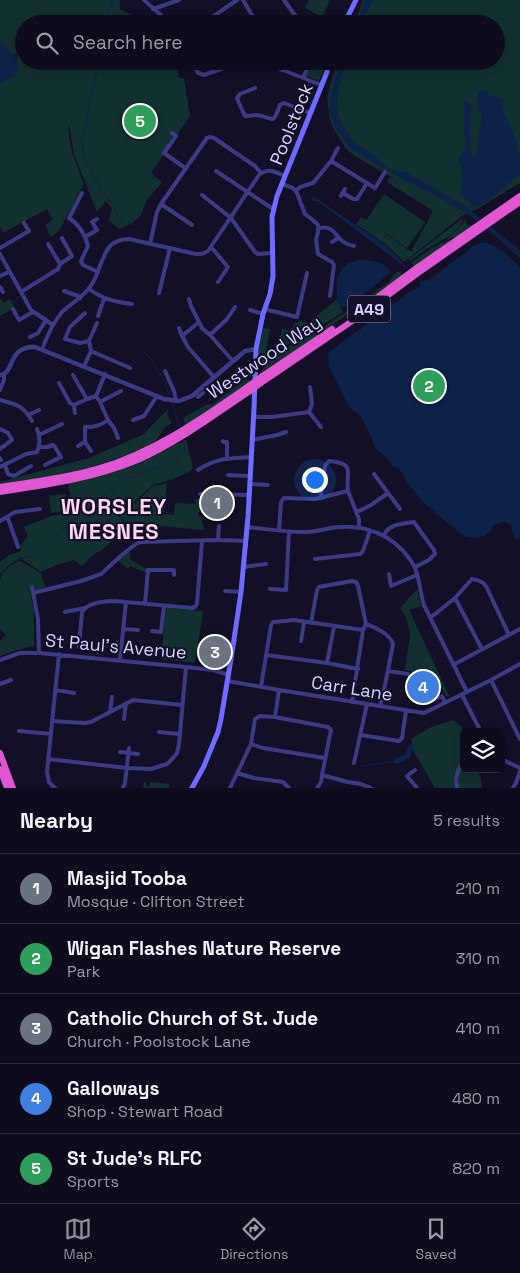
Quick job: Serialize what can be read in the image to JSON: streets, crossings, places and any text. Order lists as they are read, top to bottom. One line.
{"streets":{"highway":["A49","Westwood Way"],"main road":["Poolstock"],"street":["St Paul's Avenue","Carr Lane"]},"crossings":[["Poolstock","St Paul's Avenue"],["Poolstock","Carr Lane"]],"districts":["WORSLEY MESNES"],"page":{"search":"Search here","pins":["5","2","1","3","4"],"heading":["Nearby","5 results"],"list":[{"mark":"1","name":"Masjid Tooba","note":"Mosque · Clifton Street","value":"210 m"},{"mark":"2","name":"Wigan Flashes Nature Reserve","note":"Park","value":"310 m"},{"mark":"3","name":"Catholic Church of St. Jude","note":"Church · Poolstock Lane","value":"410 m"},{"mark":"4","name":"Galloways","note":"Shop · Stewart Road","value":"480 m"},{"mark":"5","name":"St Jude's RLFC","note":"Sports","value":"820 m"}],"nav":["Map","Directions","Saved"]}}
